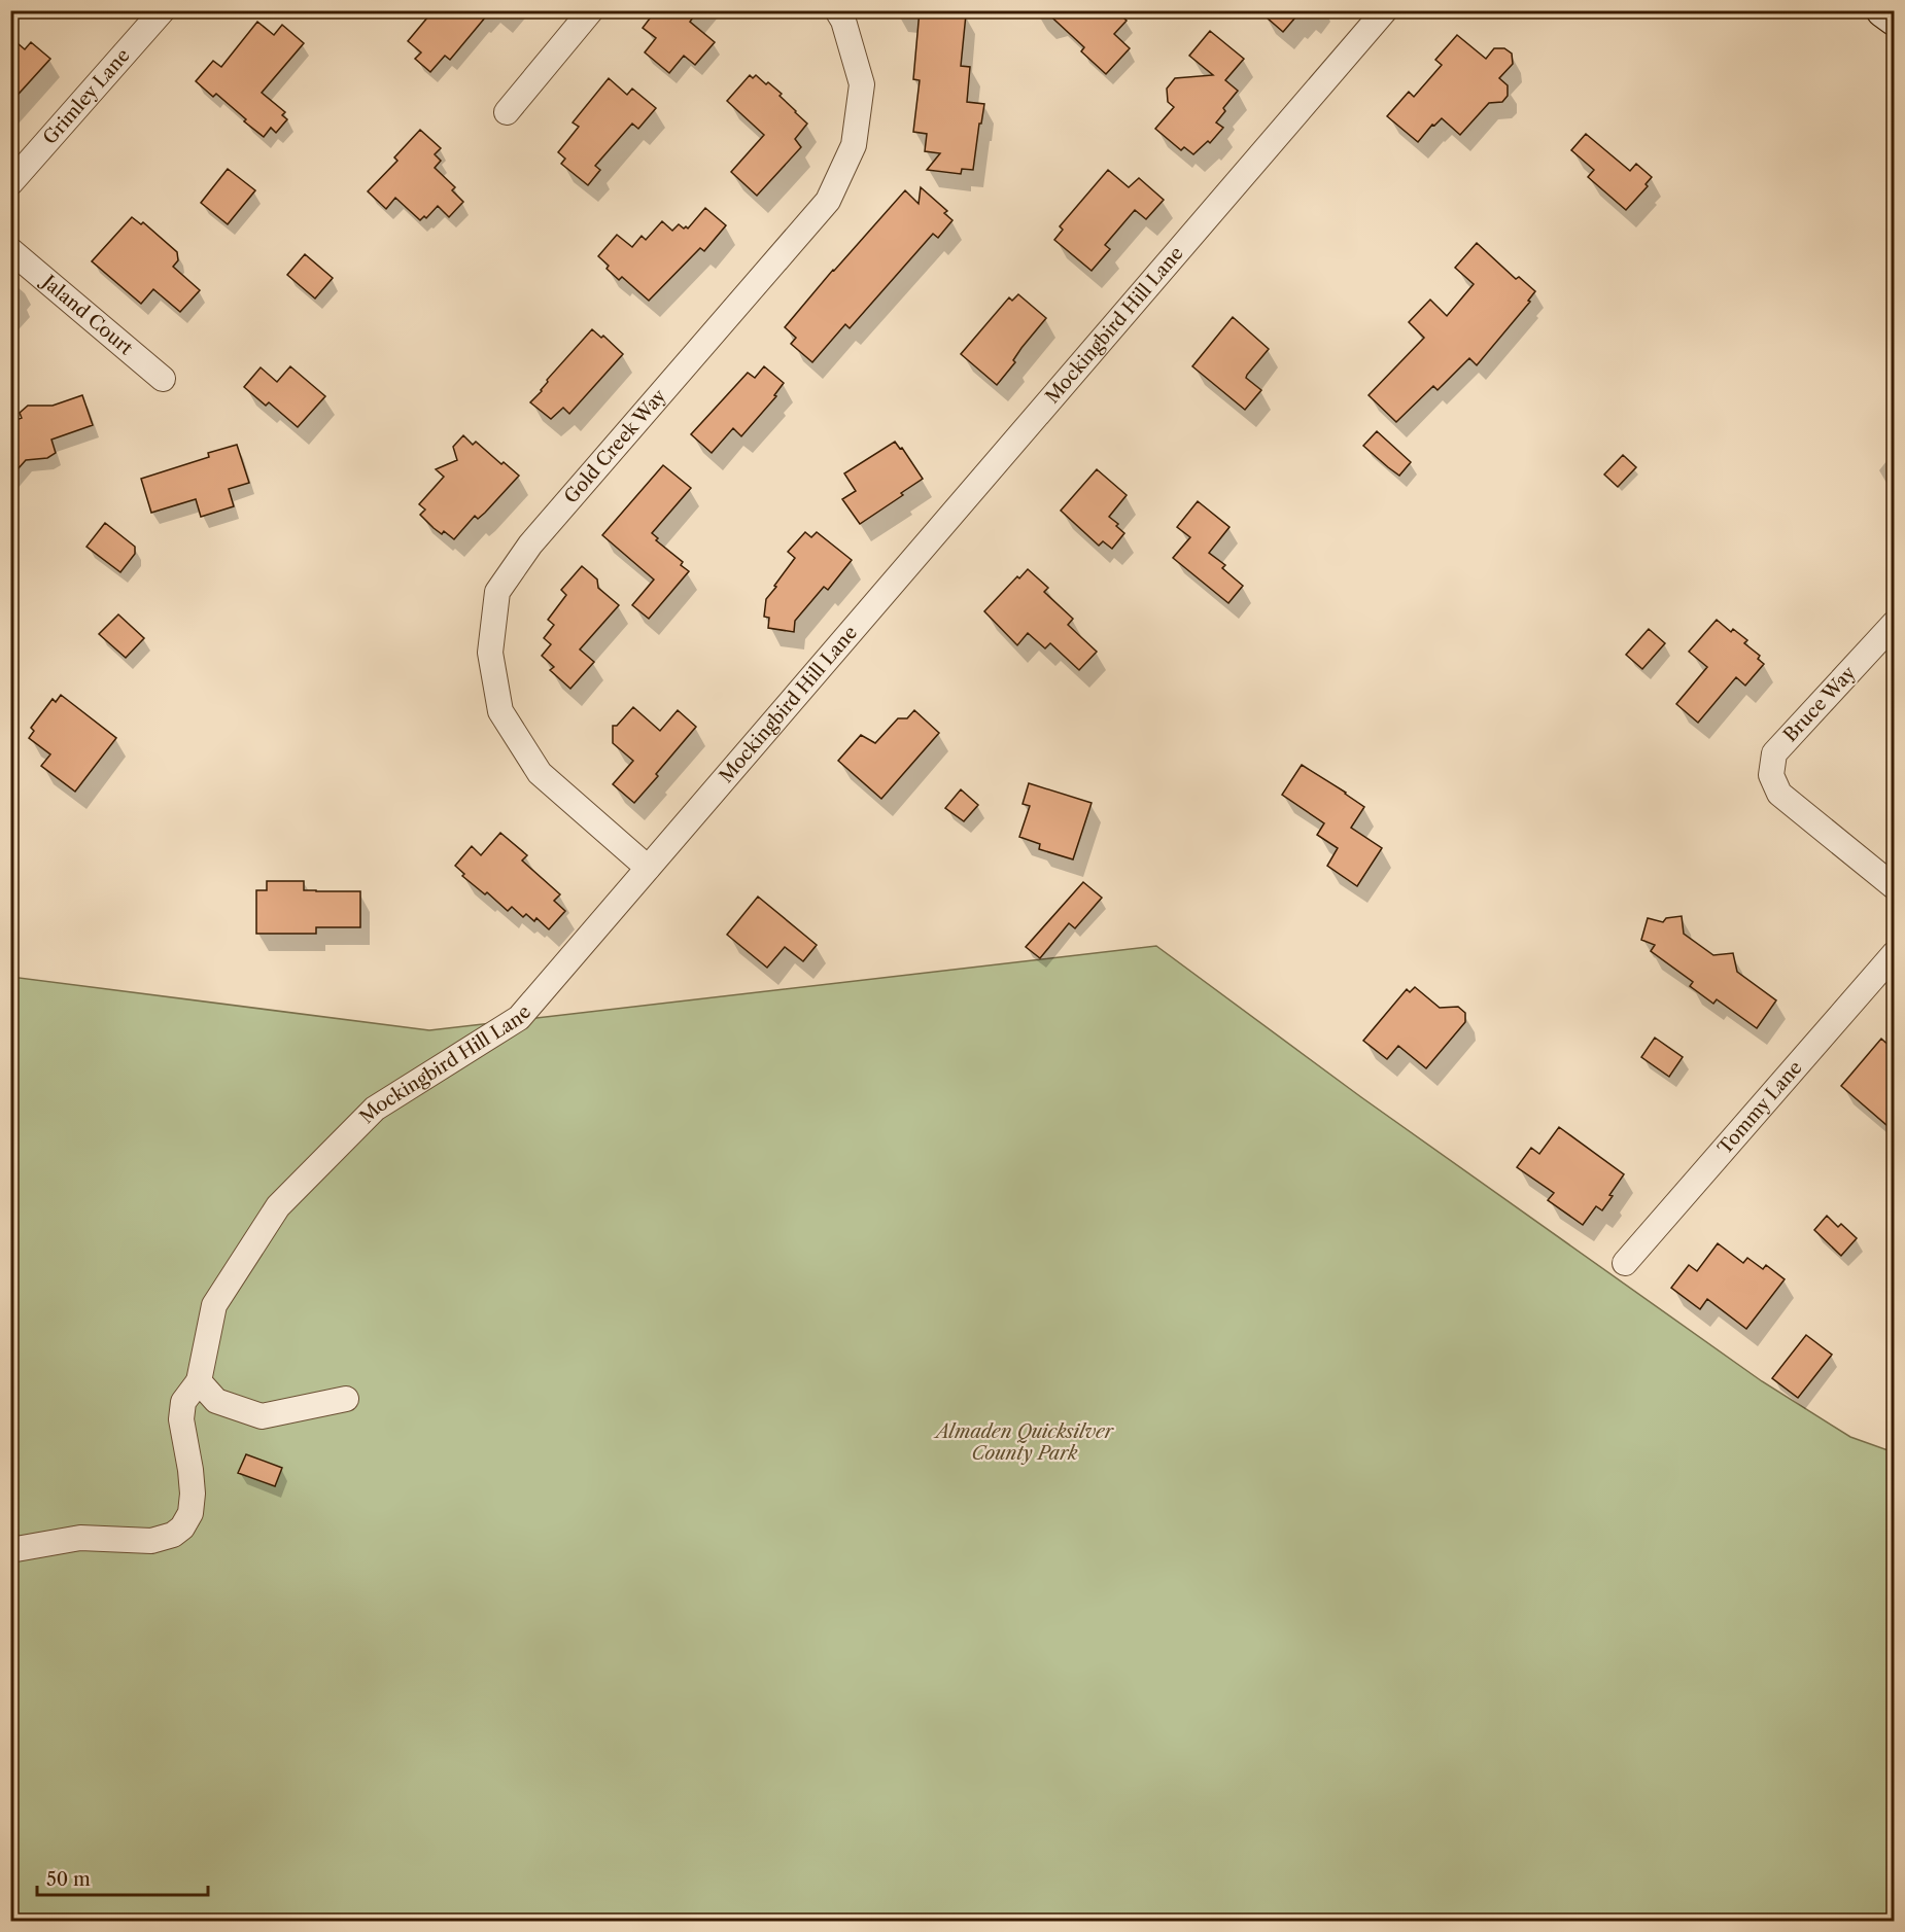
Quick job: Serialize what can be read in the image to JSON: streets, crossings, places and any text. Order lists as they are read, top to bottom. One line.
{"streets":{"street":["Grimley Lane","Jaland Court","Mockingbird Hill Lane","Gold Creek Way","Bruce Way","Tommy Lane"]},"crossings":[["Mockingbird Hill Lane","Gold Creek Way"]],"parks":["Almaden Quicksilver County Park"],"scale_bar":"50 m"}
